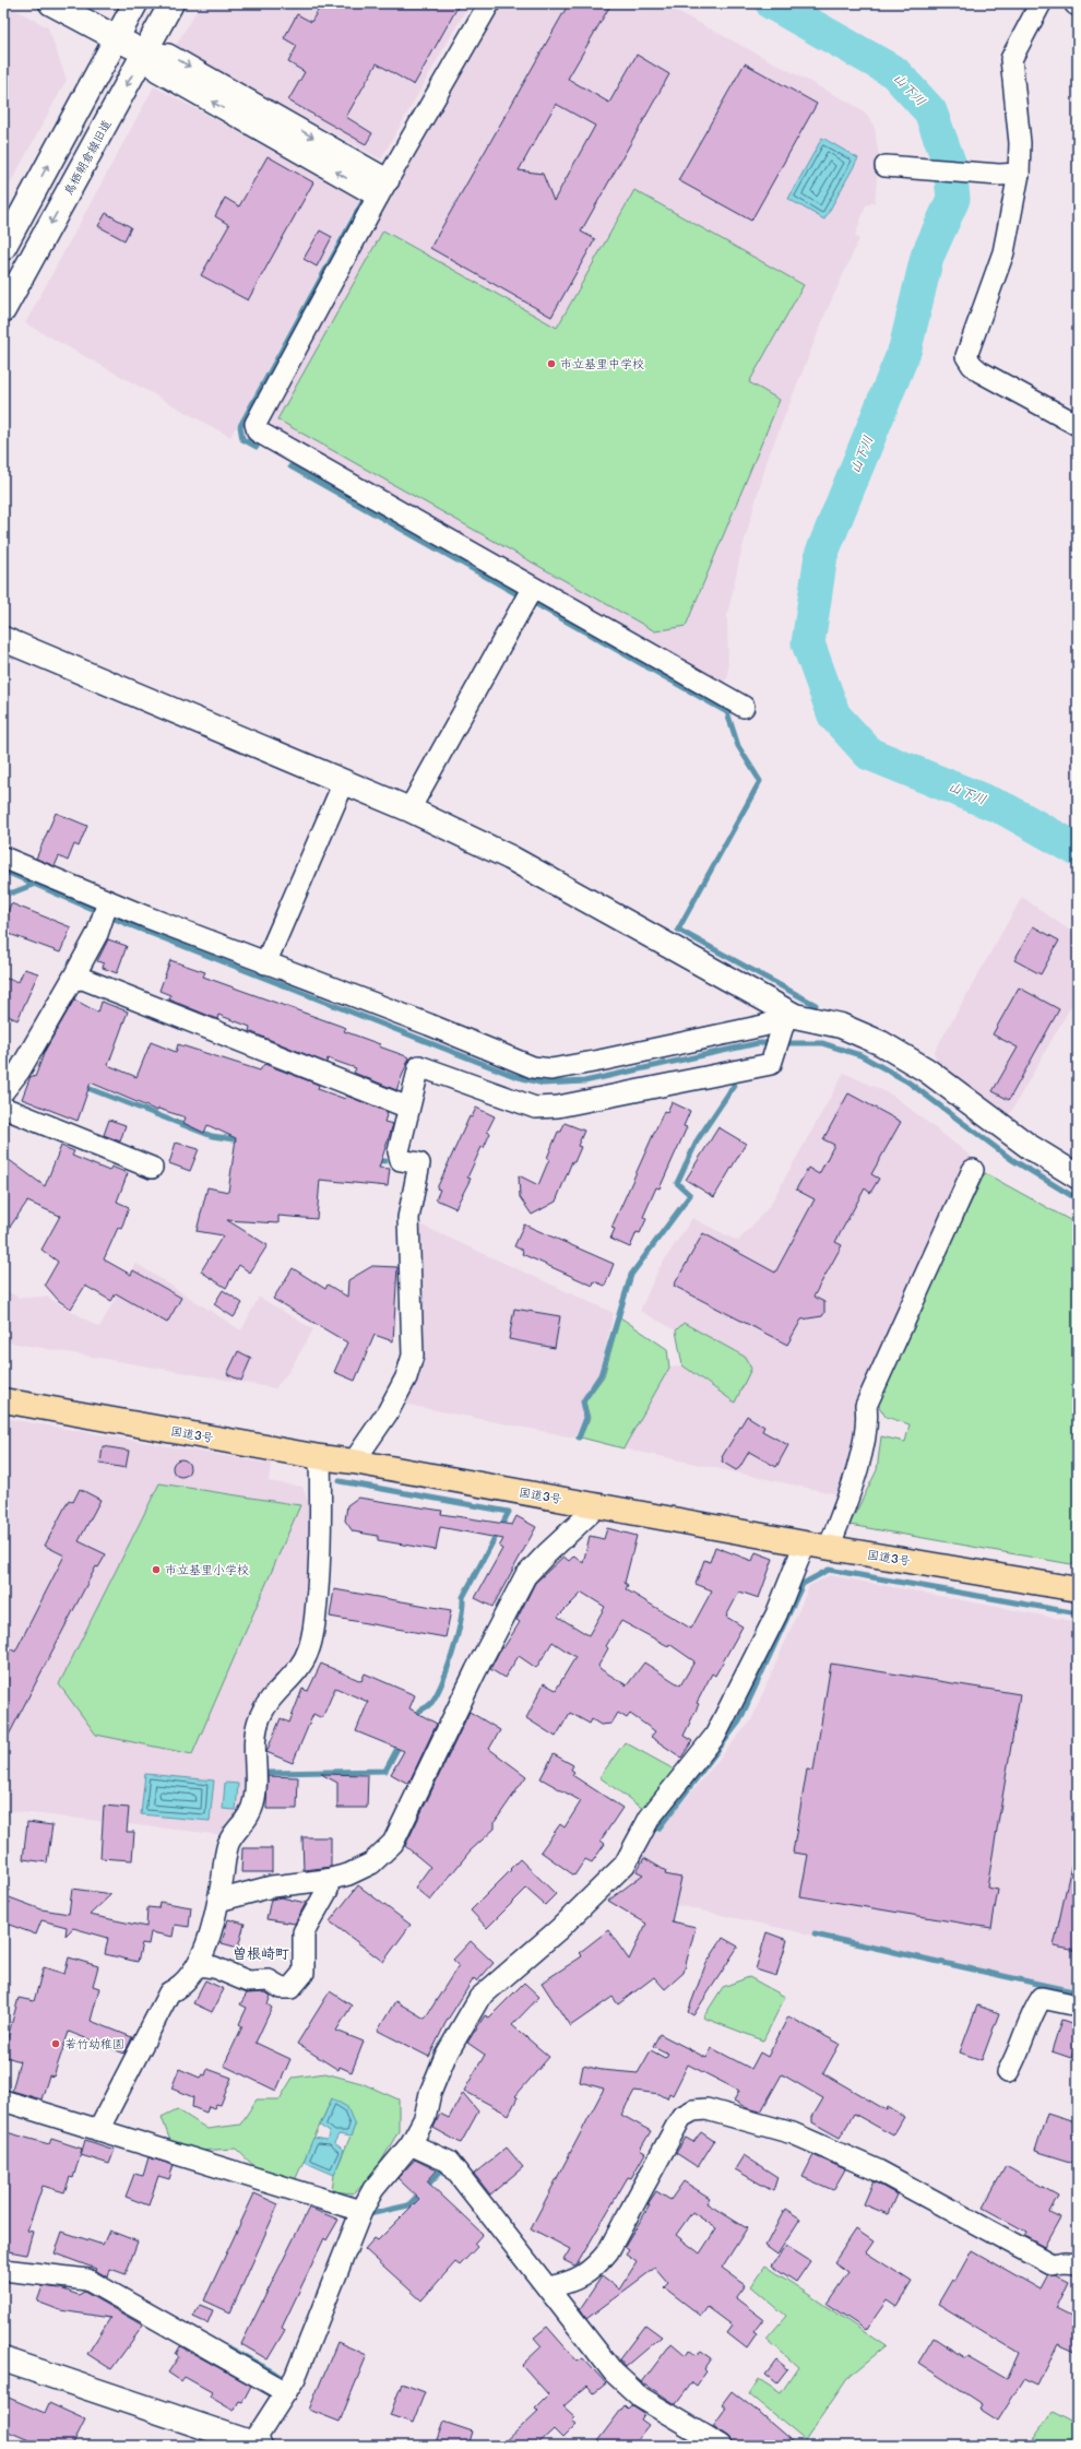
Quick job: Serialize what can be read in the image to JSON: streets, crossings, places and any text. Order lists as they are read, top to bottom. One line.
{"streets":{"highway":["国道3号"],"street":["鳥栖朝倉線旧道"]},"districts":["曽根崎町"],"water":["山下川"],"places":["市立基里中学校","市立基里小学校","若竹幼稚園"]}
